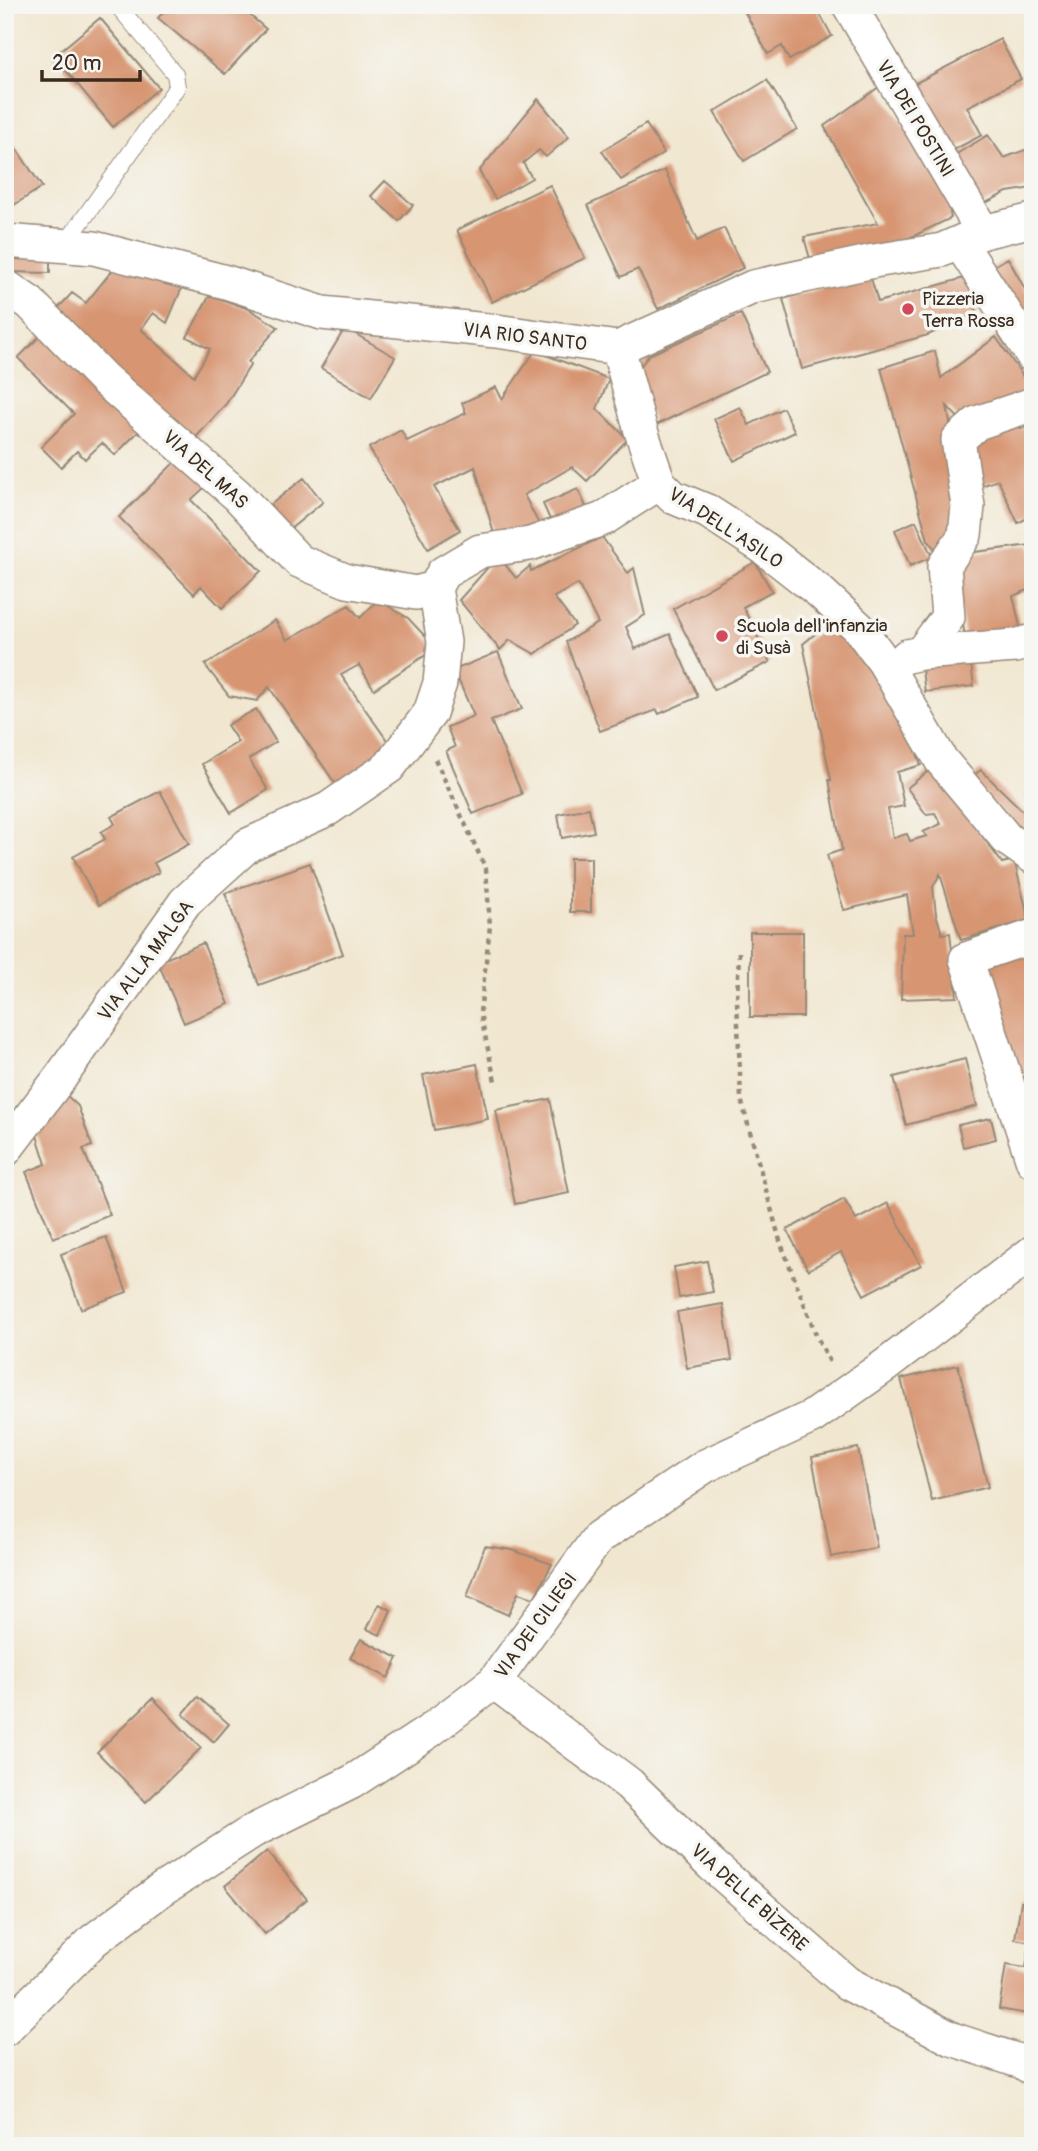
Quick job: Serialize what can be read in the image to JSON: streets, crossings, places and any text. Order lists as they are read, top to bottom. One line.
{"streets":{"street":["VIA DEI POSTINI","VIA RIO SANTO","VIA DEL MAS","VIA DELL'ASILO","VIA ALLA MALGA","VIA DEI CILIEGI","VIA DELLE BÌZERE"]},"crossings":[["VIA DEL MAS","VIA ALLA MALGA"],["VIA DEI CILIEGI","VIA DELLE BÌZERE"]],"places":["Pizzeria Terra Rossa","Scuola dell'infanzia di Susà"],"scale_bar":"20 m"}
